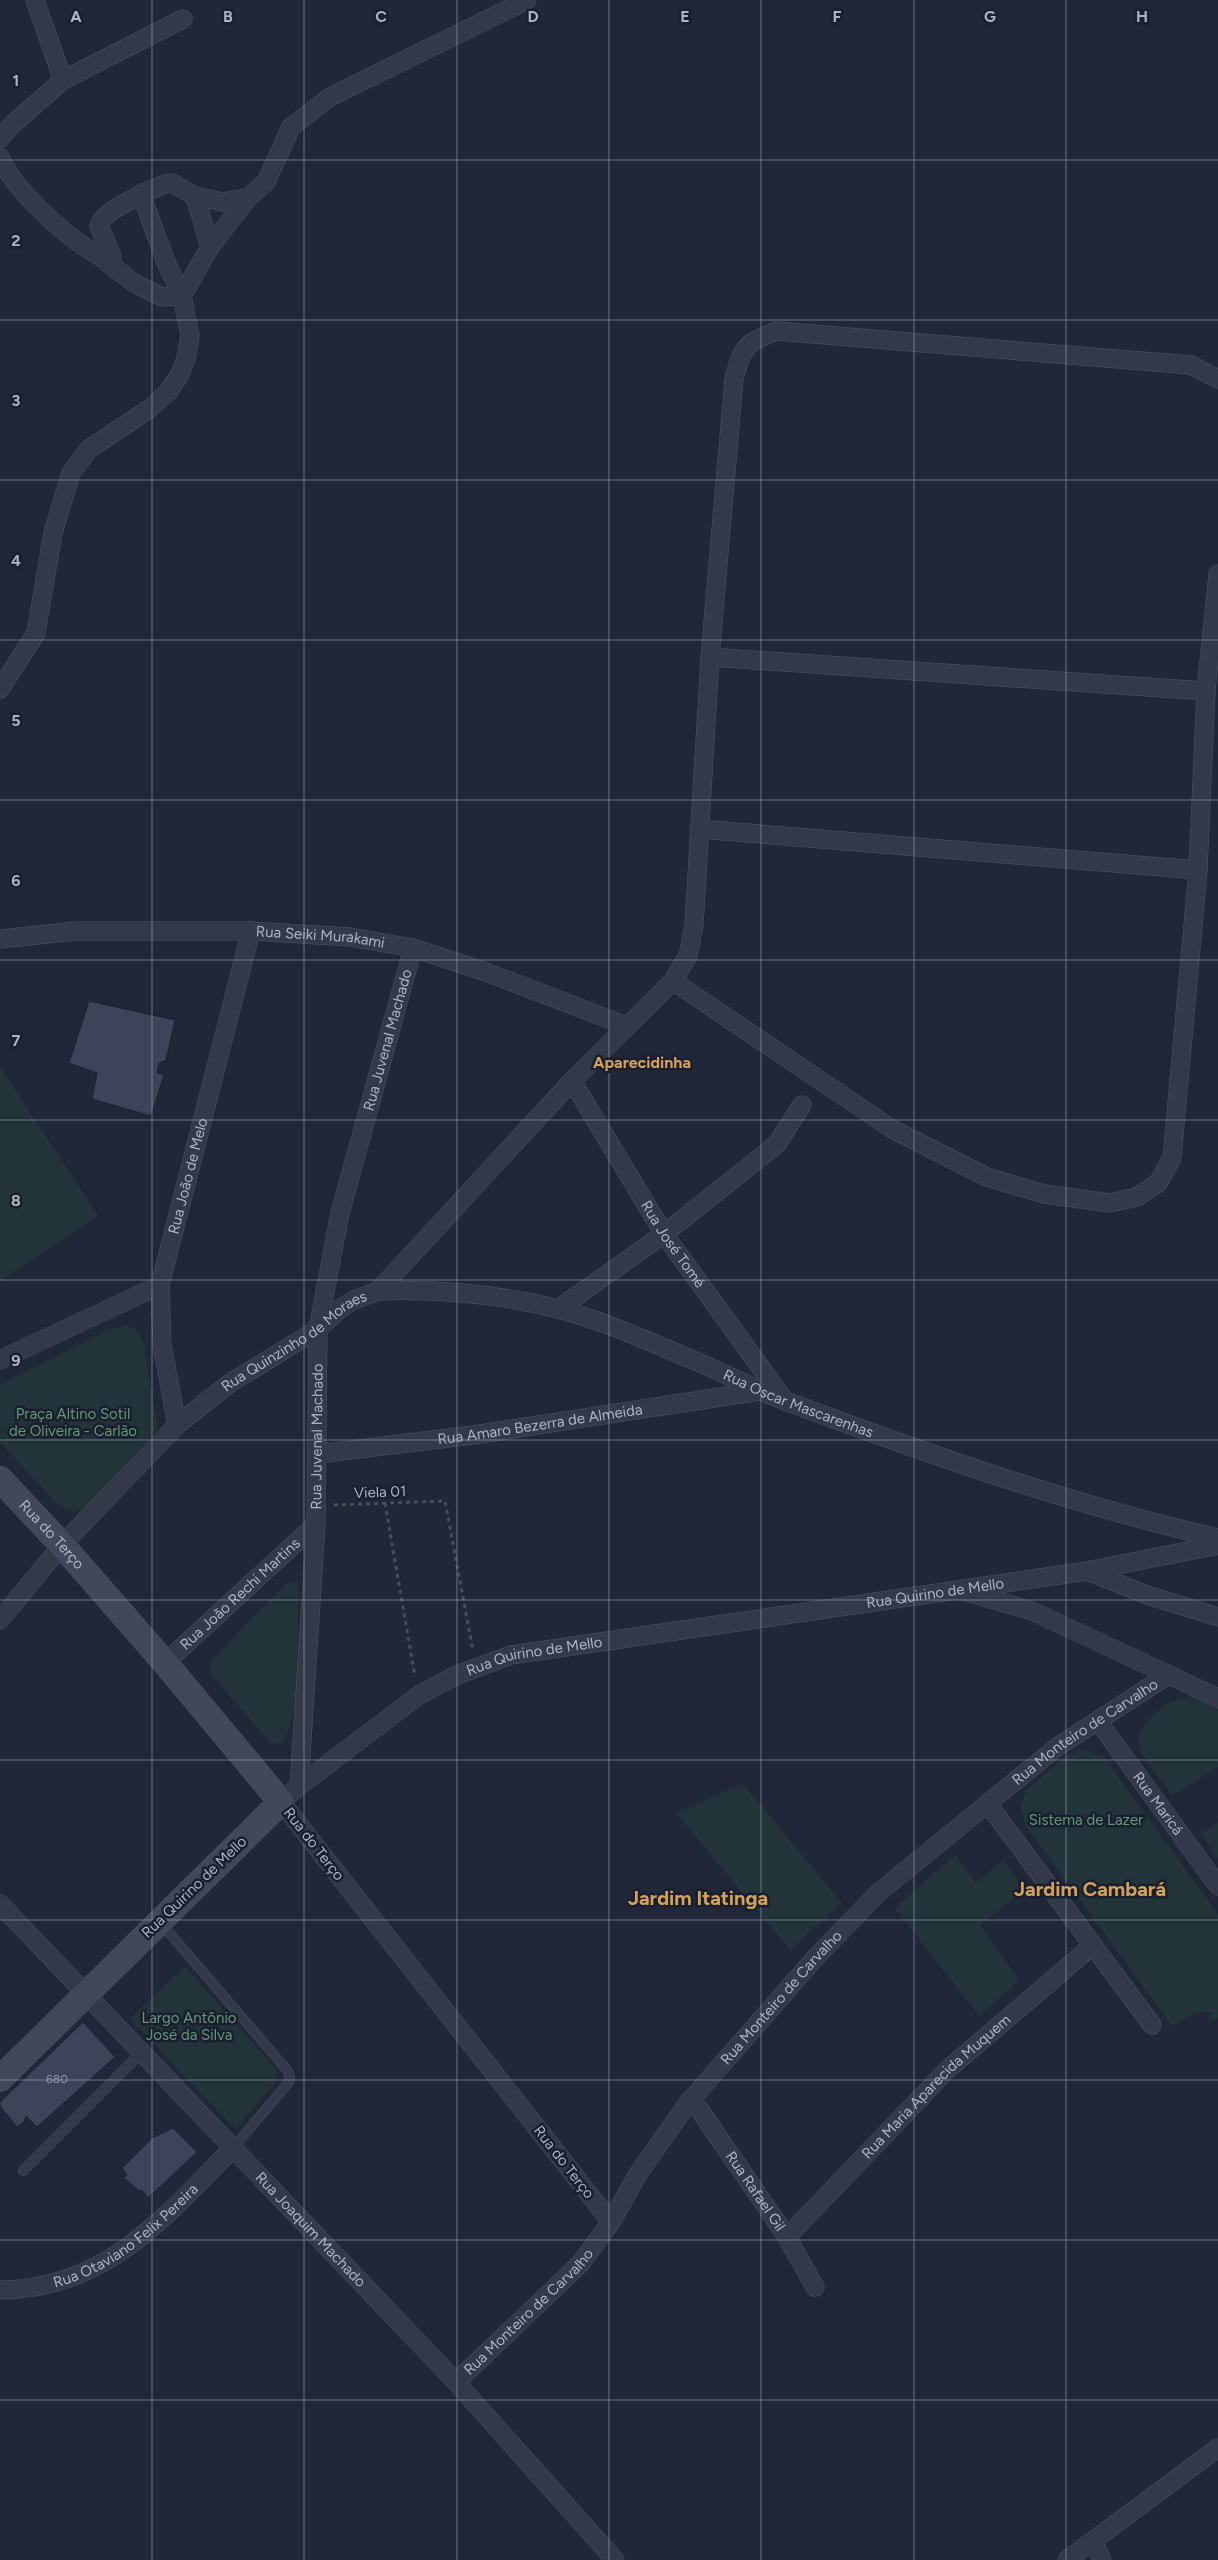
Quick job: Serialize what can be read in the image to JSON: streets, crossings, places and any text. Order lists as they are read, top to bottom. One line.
{"streets":{"street":["Rua Seiki Murakami","Rua Juvenal Machado","Rua João de Melo","Rua José Tomé","Rua Quinzinho de Moraes","Rua Oscar Mascarenhas","Rua Amaro Bezerra de Almeida","Rua do Terço","Rua Quirino de Mello","Rua João Rechi Martins","Rua Monteiro de Carvalho","Rua Maricá","Rua Maria Aparecida Muquem","Rua Rafael Gil","Rua Joaquim Machado","Rua Otaviano Felix Pereira"],"path":["Viela 01"]},"crossings":[["Rua Seiki Murakami","Rua Juvenal Machado"],["Rua Seiki Murakami","Rua João de Melo"],["Rua Seiki Murakami","Rua Quinzinho de Moraes"],["Rua Juvenal Machado","Rua Quinzinho de Moraes"],["Rua Juvenal Machado","Rua Amaro Bezerra de Almeida"],["Rua Juvenal Machado","Viela 01"],["Rua Juvenal Machado","Rua do Terço"],["Rua Juvenal Machado","Rua Quirino de Mello"],["Rua Juvenal Machado","Rua João Rechi Martins"],["Rua João de Melo","Rua Quinzinho de Moraes"],["Rua José Tomé","Rua Quinzinho de Moraes"],["Rua José Tomé","Rua Oscar Mascarenhas"],["Rua Quinzinho de Moraes","Rua Oscar Mascarenhas"],["Rua Quinzinho de Moraes","Rua do Terço"],["Rua Oscar Mascarenhas","Rua Amaro Bezerra de Almeida"],["Viela 01","Rua Quirino de Mello"],["Rua do Terço","Rua Quirino de Mello"],["Rua do Terço","Rua João Rechi Martins"],["Rua do Terço","Rua Monteiro de Carvalho"],["Rua Quirino de Mello","Rua Joaquim Machado"],["Rua Monteiro de Carvalho","Rua Maricá"],["Rua Monteiro de Carvalho","Rua Rafael Gil"],["Rua Monteiro de Carvalho","Rua Joaquim Machado"],["Rua Maria Aparecida Muquem","Rua Rafael Gil"],["Rua Joaquim Machado","Rua Otaviano Felix Pereira"]],"districts":["Aparecidinha","Jardim Cambará","Jardim Itatinga"],"parks":["Praça Altino Sotil de Oliveira - Carlão","Sistema de Lazer","Largo Antônio José da Silva"],"house_numbers":["680"],"grid":{"columns":["A","B","C","D","E","F","G","H"],"rows":["1","2","3","4","5","6","7","8","9"]}}
